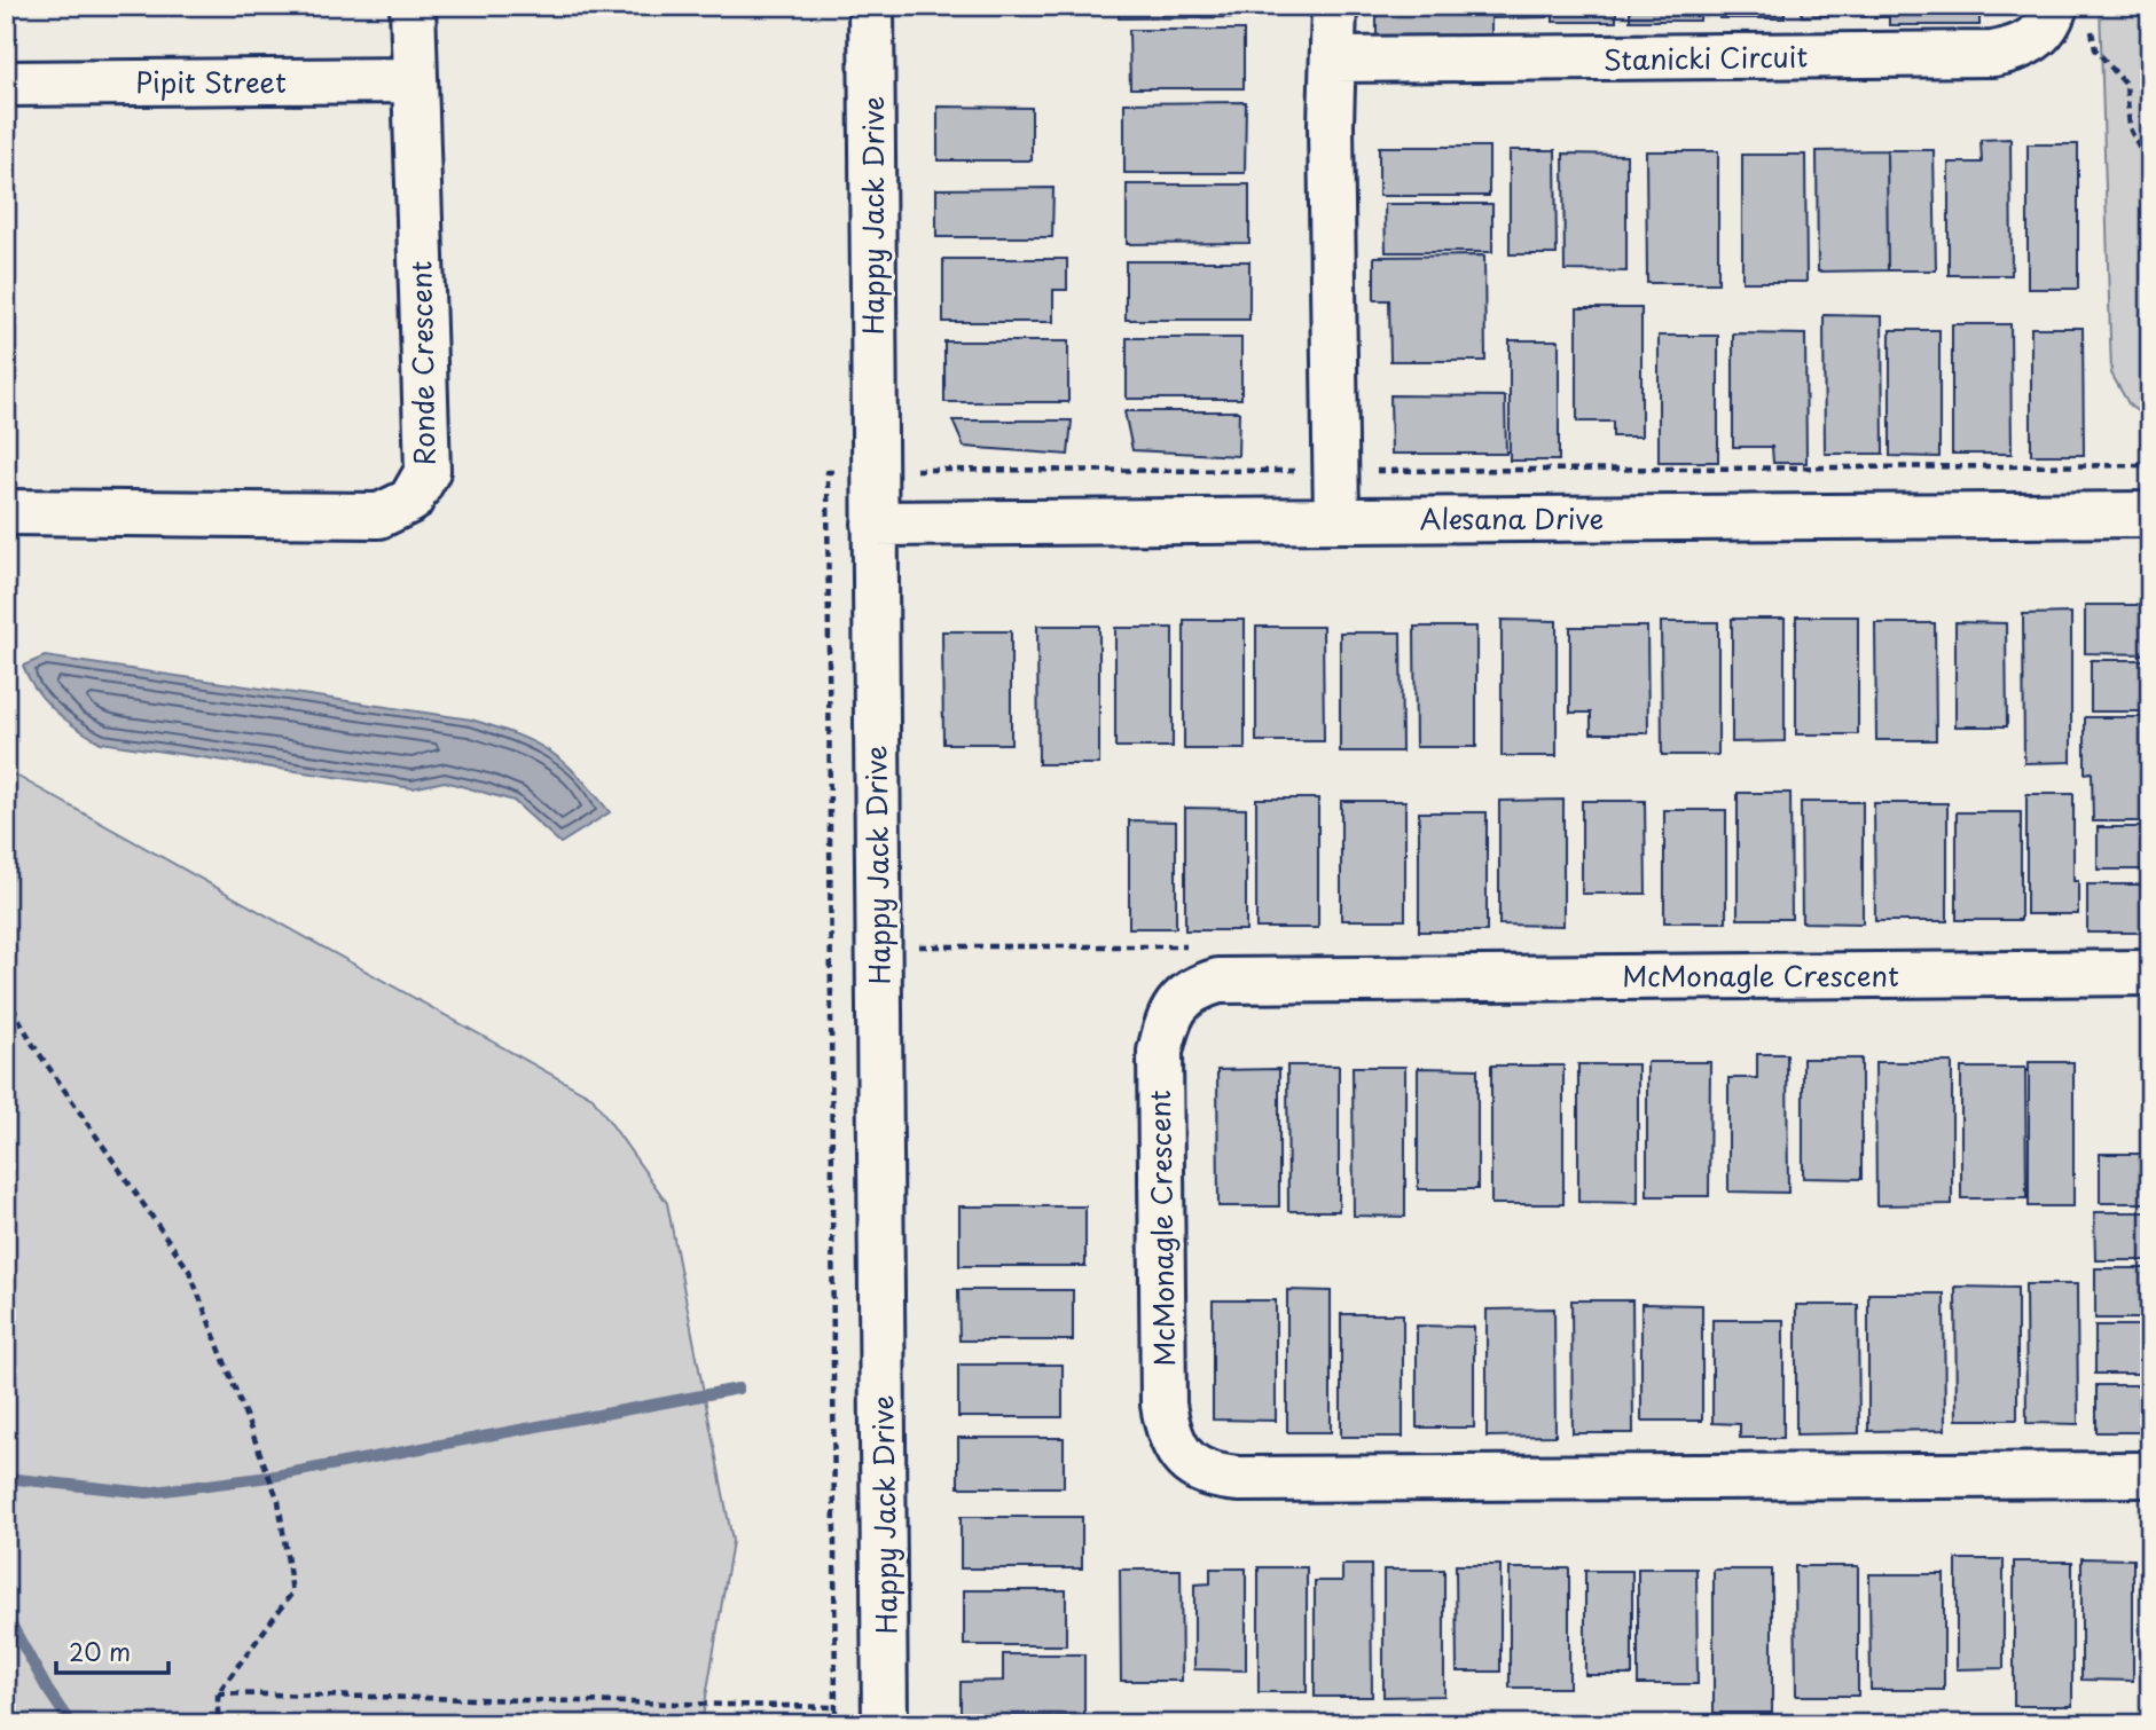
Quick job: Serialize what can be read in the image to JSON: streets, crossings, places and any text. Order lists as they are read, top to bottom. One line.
{"streets":{"street":["Stanicki Circuit","Pipit Street","Happy Jack Drive","Ronde Crescent","Alesana Drive","McMonagle Crescent"]},"crossings":[["Pipit Street","Ronde Crescent"],["Happy Jack Drive","Alesana Drive"]],"scale_bar":"20 m"}
